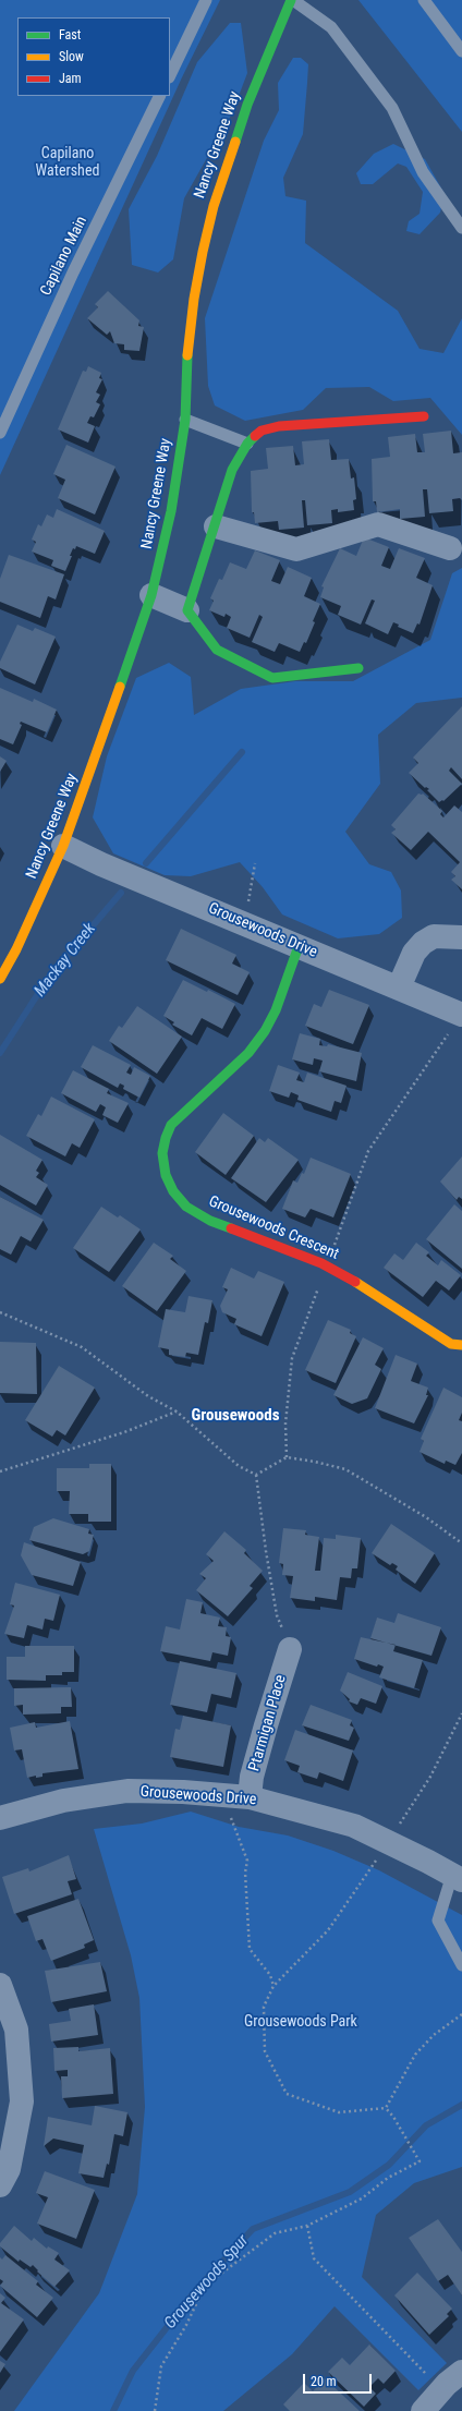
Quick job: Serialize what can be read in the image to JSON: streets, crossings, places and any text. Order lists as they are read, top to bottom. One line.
{"streets":{"street":["Nancy Greene Way","Grousewoods Drive","Grousewoods Crescent","Ptarmigan Place"],"lane":["Capilano Main"]},"crossings":[["Nancy Greene Way","Grousewoods Drive"],["Grousewoods Drive","Grousewoods Crescent"],["Grousewoods Drive","Ptarmigan Place"]],"districts":["Grousewoods"],"water":["Mackay Creek","Grousewoods Spur"],"parks":["Capilano Watershed","Grousewoods Park"],"legend":["Fast","Slow","Jam"],"scale_bar":"20 m"}
